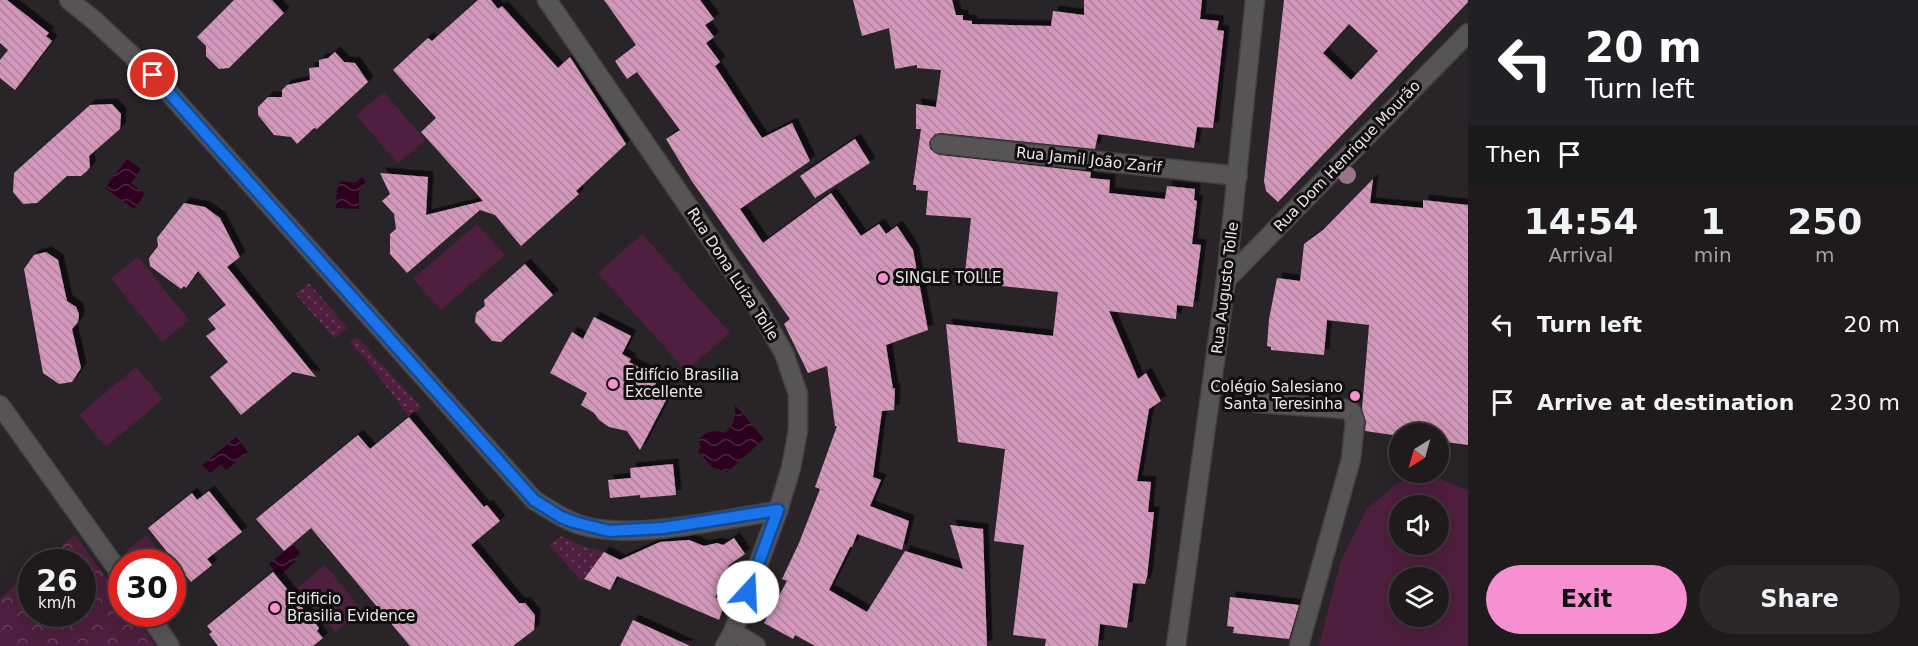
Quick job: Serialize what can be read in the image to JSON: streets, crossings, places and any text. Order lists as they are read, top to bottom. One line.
{"streets":{"street":["Rua Dom Henrique Mourão","Rua Jamil João Zarif","Rua Dona Luiza Tolle","Rua Augusto Tolle"]},"crossings":[["Rua Dom Henrique Mourão","Rua Augusto Tolle"],["Rua Jamil João Zarif","Rua Augusto Tolle"]],"places":["SINGLE TOLLE","Edifício Brasilia Excellente","Colégio Salesiano Santa Teresinha","Edificio Brasilia Evidence"],"north":"bottom left","page":{"turn":["20 m","Turn left"],"then":"Then","eta":["14:54","Arrival","1","min","250","m"],"list":[{"name":"Turn left","value":"20 m"},{"name":"Arrive at destination","value":"230 m"}],"speed":"26 km/h","limit":"30","buttons":["Exit","Share"]}}
